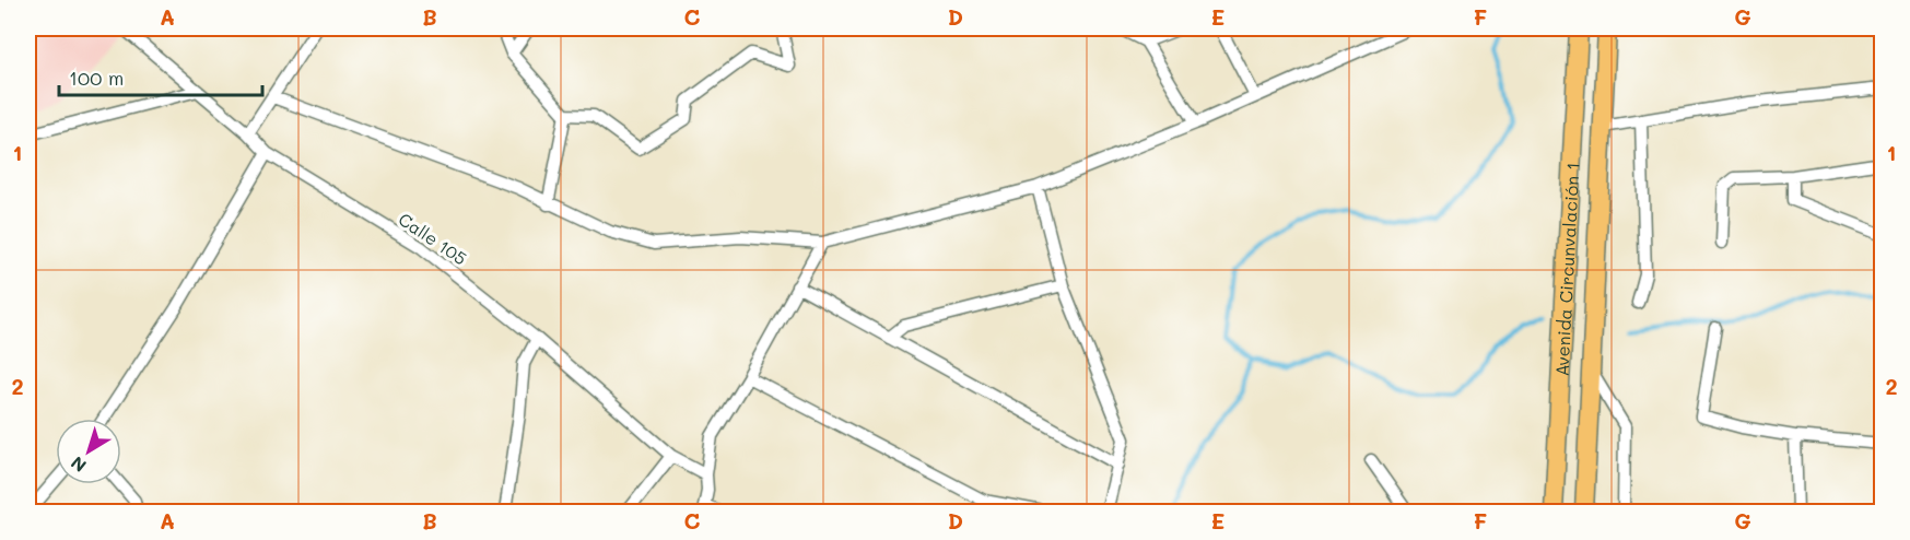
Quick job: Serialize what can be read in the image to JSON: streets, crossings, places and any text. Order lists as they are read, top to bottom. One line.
{"streets":{"main road":["Avenida Circunvalación 1"],"street":["Calle 105"]},"scale_bar":"100 m","north":"bottom left","grid":{"columns":["A","B","C","D","E","F","G"],"rows":["1","2"]}}
